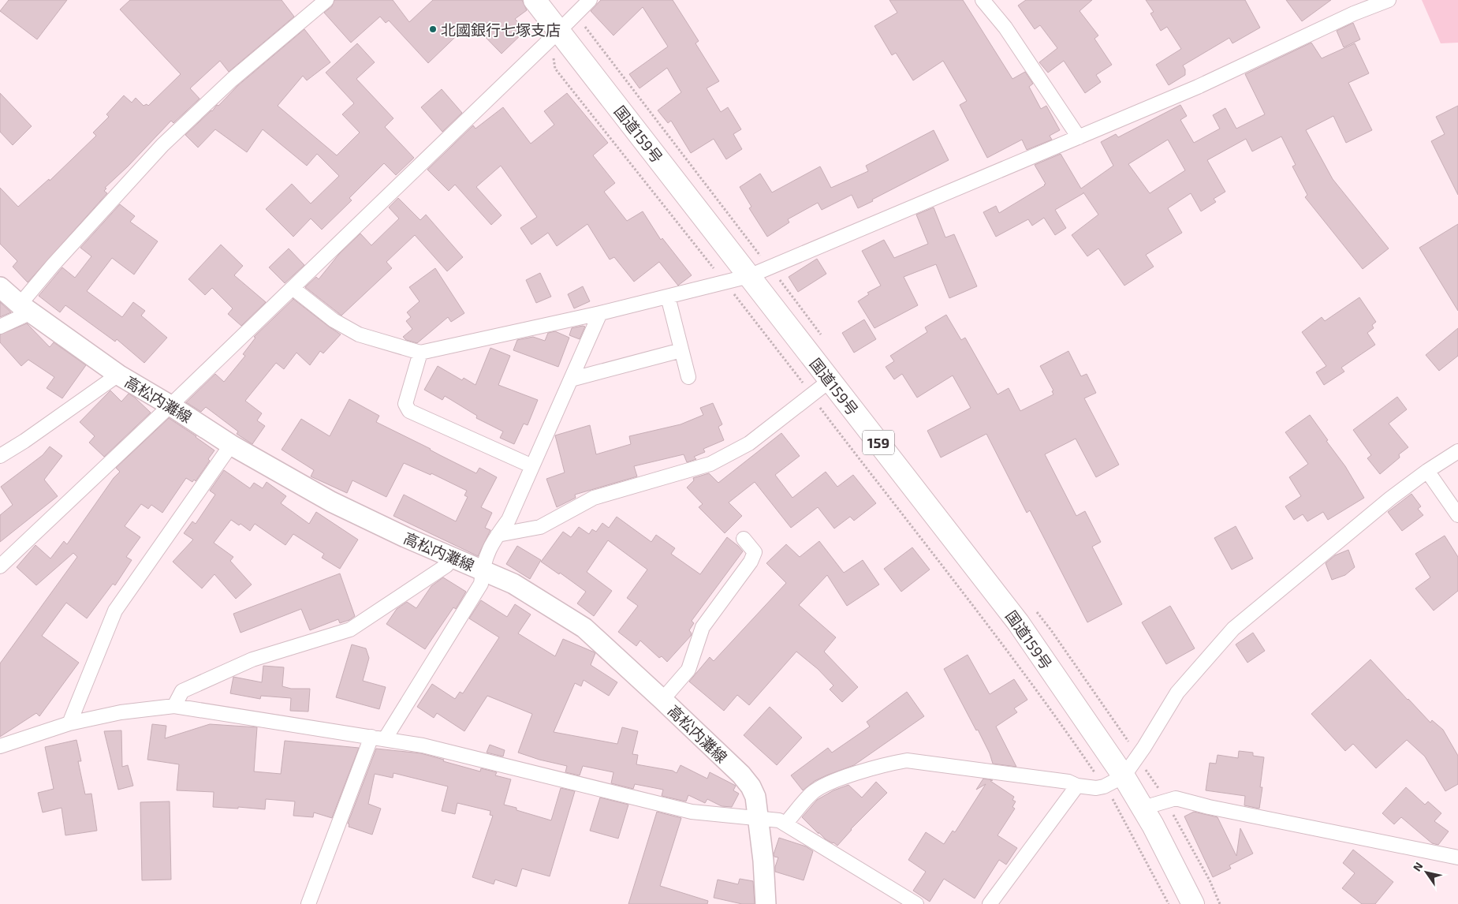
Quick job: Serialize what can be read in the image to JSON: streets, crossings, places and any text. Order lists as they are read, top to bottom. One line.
{"streets":{"highway":["国道159号","159"],"main road":["高松内灘線"]},"places":["北國銀行七塚支店"],"north":"top left"}
